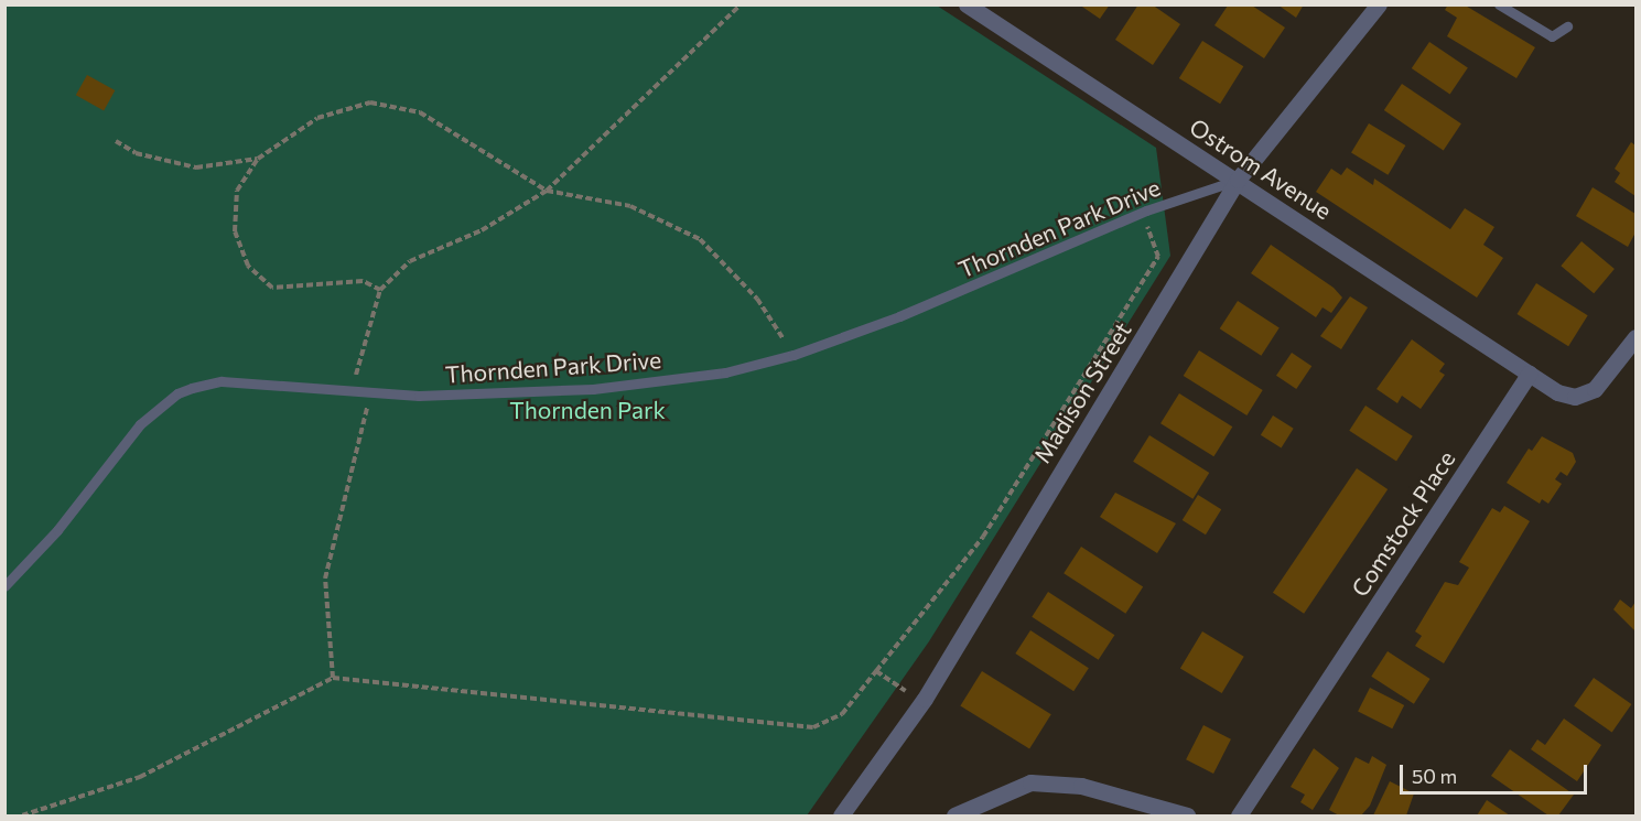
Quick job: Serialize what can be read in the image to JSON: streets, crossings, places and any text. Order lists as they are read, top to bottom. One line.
{"streets":{"street":["Ostrom Avenue","Madison Street","Comstock Place"],"lane":["Thornden Park Drive"]},"crossings":[["Ostrom Avenue","Thornden Park Drive"],["Ostrom Avenue","Madison Street"],["Ostrom Avenue","Comstock Place"],["Thornden Park Drive","Madison Street"]],"parks":["Thornden Park"],"scale_bar":"50 m"}
